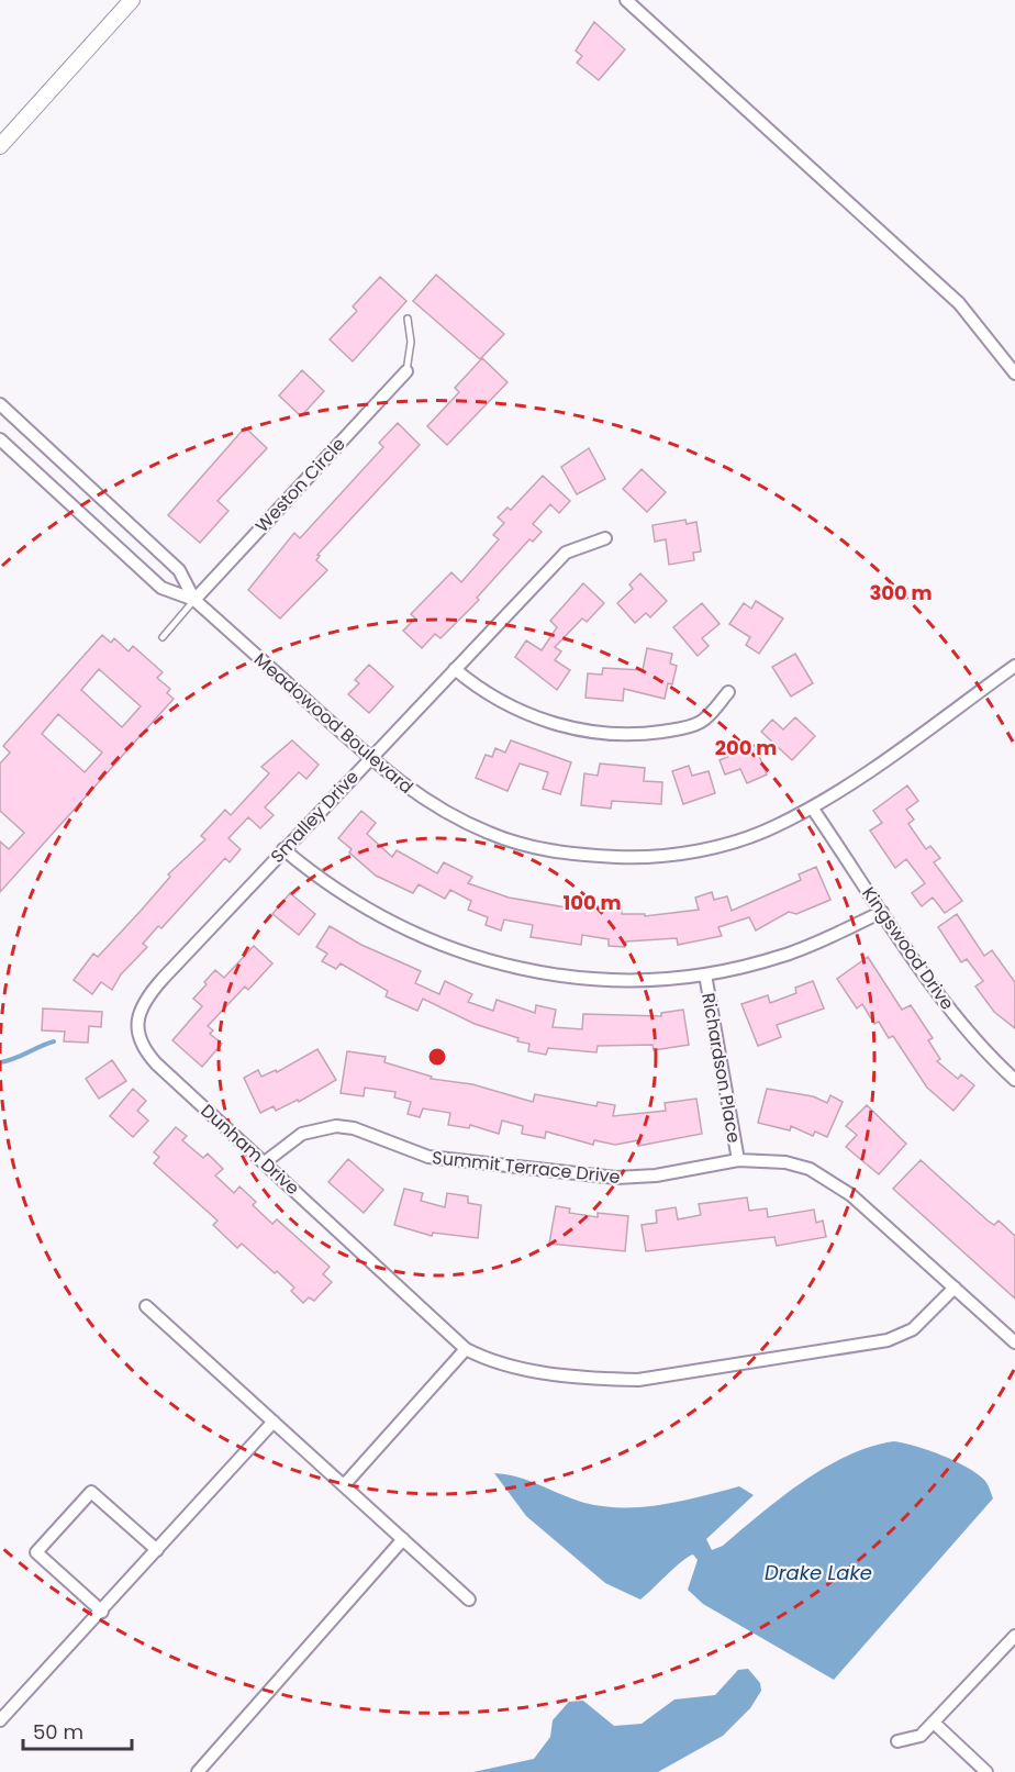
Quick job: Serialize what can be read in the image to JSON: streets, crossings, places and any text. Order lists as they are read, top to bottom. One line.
{"streets":{"street":["Weston Circle","Meadowood Boulevard","Smalley Drive","Kingswood Drive","Richardson Place","Dunham Drive","Summit Terrace Drive"]},"crossings":[["Weston Circle","Meadowood Boulevard"],["Meadowood Boulevard","Smalley Drive"],["Meadowood Boulevard","Kingswood Drive"],["Smalley Drive","Dunham Drive"],["Richardson Place","Summit Terrace Drive"],["Dunham Drive","Summit Terrace Drive"]],"water":["Drake Lake"],"scale_bar":"50 m","rings":["300 m","200 m","100 m"]}
